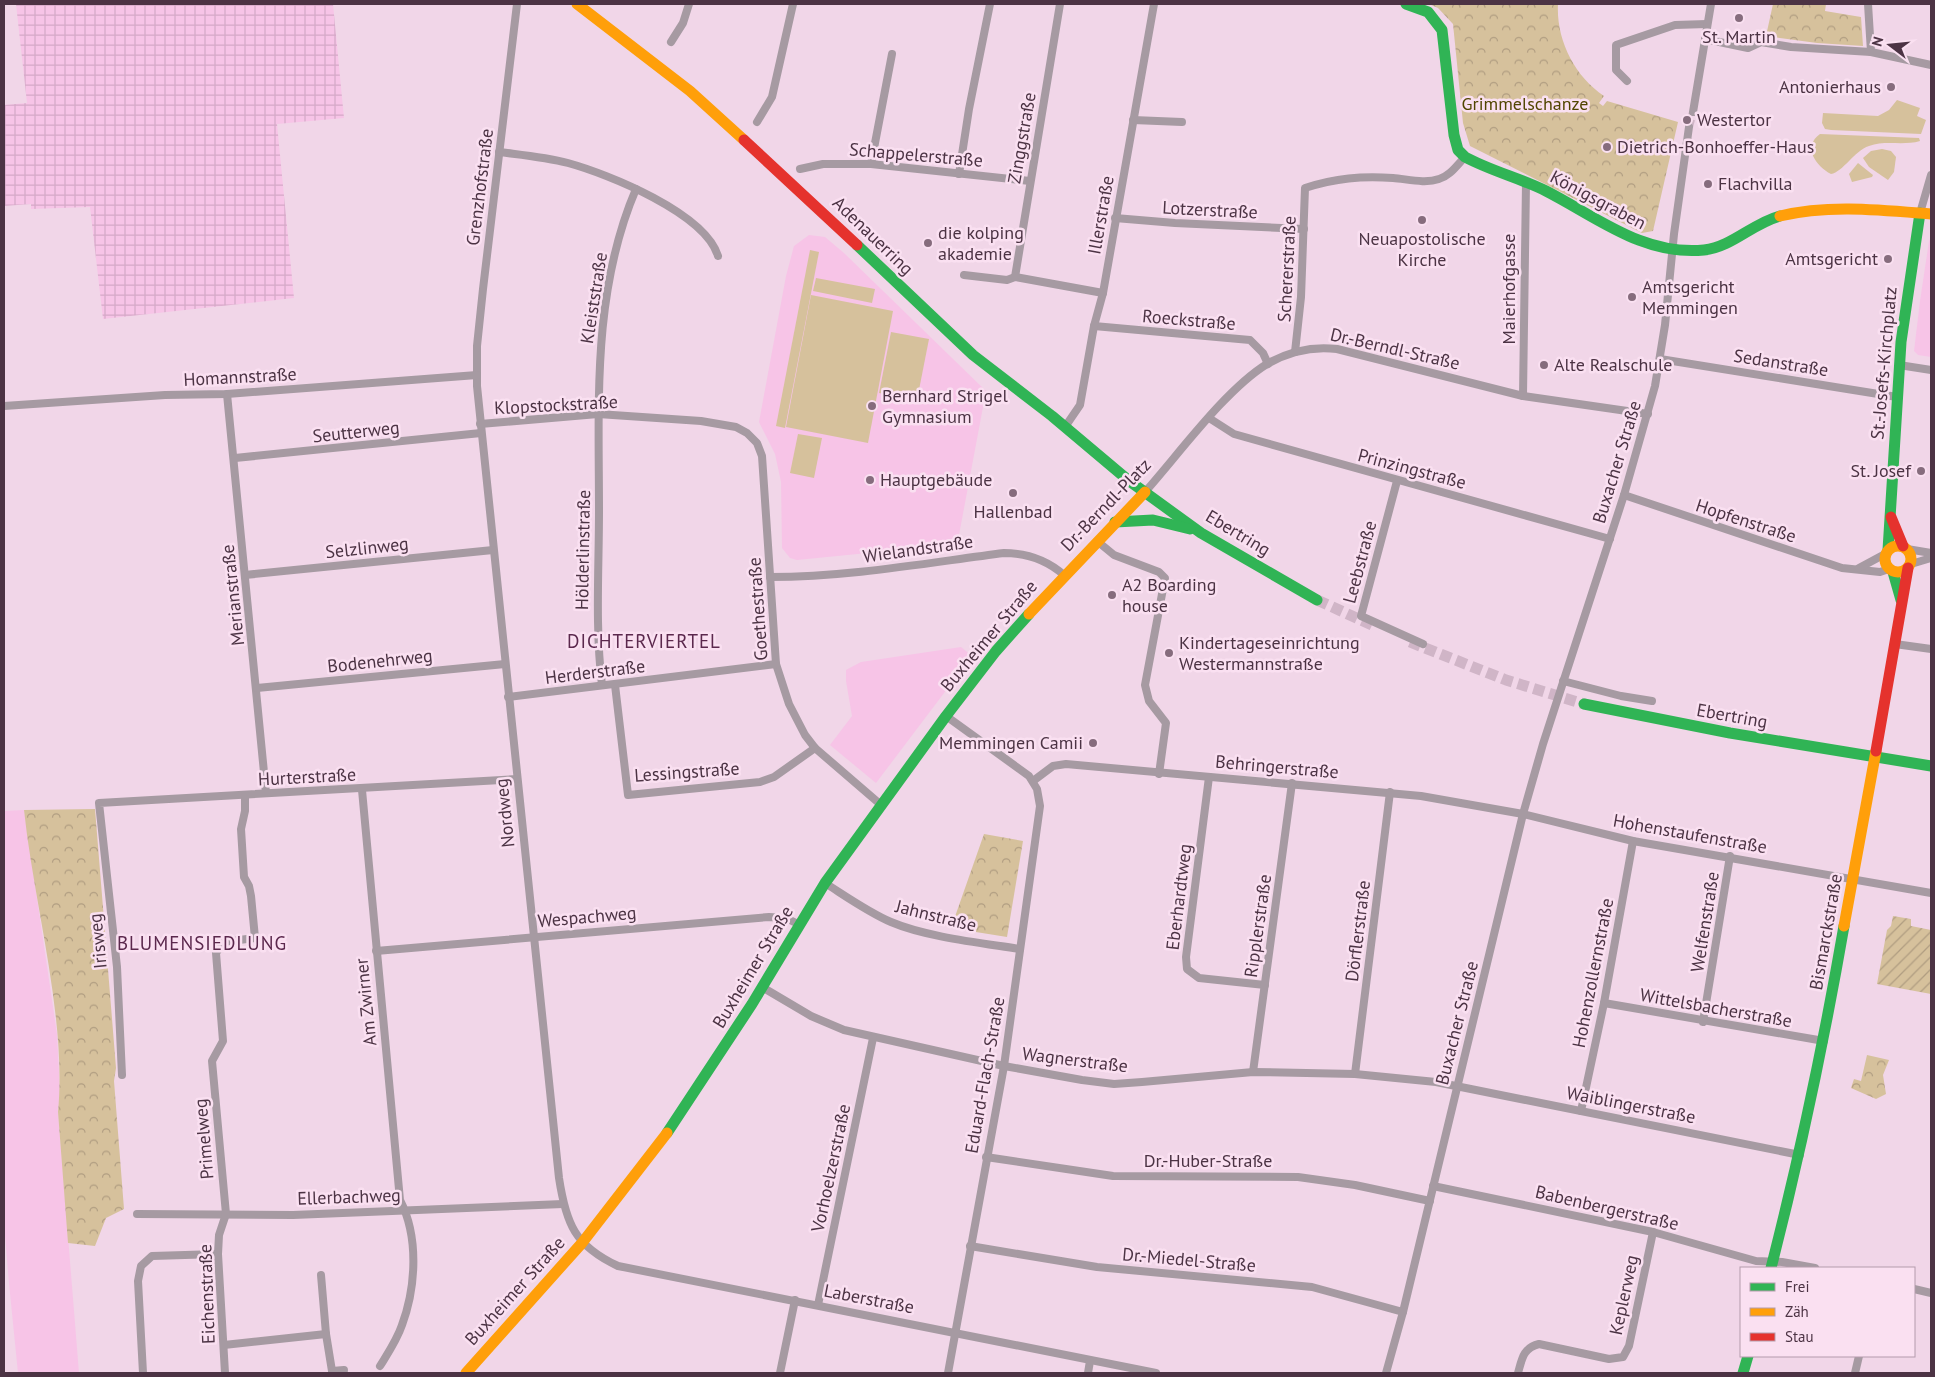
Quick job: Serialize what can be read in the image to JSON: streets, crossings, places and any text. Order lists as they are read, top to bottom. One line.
{"streets":{"main road":["Königsgraben","Adenauerring","St.-Josefs-Kirchplatz","Dr.-Berndl-Platz","Ebertring","Buxheimer Straße","Bismarckstraße"],"street":["Zinggstraße","Schappelerstraße","Grenzhofstraße","Lotzerstraße","Illerstraße","Schererstraße","Maierhofgasse","Kleiststraße","Roeckstraße","Dr.-Berndl-Straße","Sedanstraße","Homannstraße","Klopstockstraße","Seutterweg","Buxacher Straße","Prinzingstraße","Hopfenstraße","Selzlinweg","Wielandstraße","Hölderlinstraße","Leebstraße","Merianstraße","Goethestraße","Bodenehrweg","Herderstraße","Behringerstraße","Lessingstraße","Hurterstraße","Nordweg","Hohenstaufenstraße","Eberhardtweg","Jahnstraße","Wespachweg","Welfenstraße","Ripplerstraße","Dörflerstraße","Irisweg","Hohenzollernstraße","Am Zwirner","Wittelsbacherstraße","Wagnerstraße","Eduard-Flach-Straße","Waiblingerstraße","Primelweg","Dr.-Huber-Straße","Vorhoelzerstraße","Ellerbachweg","Babenbergerstraße","Dr.-Miedel-Straße","Eichenstraße","Keplerweg","Laberstraße"]},"crossings":[["Zinggstraße","Schappelerstraße"],["Grenzhofstraße","Homannstraße"],["Grenzhofstraße","Nordweg"],["Königsgraben","Schererstraße"],["Königsgraben","Maierhofgasse"],["Königsgraben","St.-Josefs-Kirchplatz"],["Königsgraben","Buxacher Straße"],["Lotzerstraße","Illerstraße"],["Lotzerstraße","Schererstraße"],["Illerstraße","Adenauerring"],["Illerstraße","Roeckstraße"],["Adenauerring","Dr.-Berndl-Platz"],["Adenauerring","Ebertring"],["Schererstraße","Dr.-Berndl-Straße"],["Maierhofgasse","Dr.-Berndl-Straße"],["Kleiststraße","Klopstockstraße"],["Kleiststraße","Hölderlinstraße"],["Roeckstraße","Dr.-Berndl-Straße"],["Dr.-Berndl-Straße","Buxacher Straße"],["Dr.-Berndl-Straße","Prinzingstraße"],["Dr.-Berndl-Straße","Dr.-Berndl-Platz"],["Sedanstraße","St.-Josefs-Kirchplatz"],["Sedanstraße","Buxacher Straße"],["St.-Josefs-Kirchplatz","Hopfenstraße"],["St.-Josefs-Kirchplatz","Bismarckstraße"],["Homannstraße","Merianstraße"],["Homannstraße","Nordweg"],["Klopstockstraße","Hölderlinstraße"],["Klopstockstraße","Goethestraße"],["Klopstockstraße","Nordweg"],["Seutterweg","Merianstraße"],["Seutterweg","Nordweg"],["Buxacher Straße","Prinzingstraße"],["Buxacher Straße","Hopfenstraße"],["Buxacher Straße","Behringerstraße"],["Buxacher Straße","Hohenstaufenstraße"],["Buxacher Straße","Wagnerstraße"],["Buxacher Straße","Waiblingerstraße"],["Buxacher Straße","Dr.-Huber-Straße"],["Buxacher Straße","Babenbergerstraße"],["Buxacher Straße","Dr.-Miedel-Straße"],["Prinzingstraße","Leebstraße"],["Dr.-Berndl-Platz","Ebertring"],["Dr.-Berndl-Platz","Wielandstraße"],["Dr.-Berndl-Platz","Buxheimer Straße"],["Hopfenstraße","Bismarckstraße"],["Ebertring","Bismarckstraße"],["Selzlinweg","Merianstraße"],["Selzlinweg","Nordweg"],["Wielandstraße","Goethestraße"],["Wielandstraße","Buxheimer Straße"],["Hölderlinstraße","Herderstraße"],["Merianstraße","Bodenehrweg"],["Merianstraße","Hurterstraße"],["Goethestraße","Buxheimer Straße"],["Goethestraße","Herderstraße"],["Goethestraße","Lessingstraße"],["Buxheimer Straße","Nordweg"],["Buxheimer Straße","Jahnstraße"],["Buxheimer Straße","Wespachweg"],["Buxheimer Straße","Wagnerstraße"],["Buxheimer Straße","Laberstraße"],["Bodenehrweg","Nordweg"],["Herderstraße","Lessingstraße"],["Herderstraße","Nordweg"],["Behringerstraße","Hohenstaufenstraße"],["Behringerstraße","Eberhardtweg"],["Behringerstraße","Ripplerstraße"],["Behringerstraße","Dörflerstraße"],["Behringerstraße","Eduard-Flach-Straße"],["Hurterstraße","Nordweg"],["Hurterstraße","Irisweg"],["Hurterstraße","Am Zwirner"],["Hurterstraße","Primelweg"],["Nordweg","Wespachweg"],["Nordweg","Ellerbachweg"],["Nordweg","Laberstraße"],["Hohenstaufenstraße","Welfenstraße"],["Hohenstaufenstraße","Bismarckstraße"],["Hohenstaufenstraße","Hohenzollernstraße"],["Eberhardtweg","Ripplerstraße"],["Jahnstraße","Eduard-Flach-Straße"],["Wespachweg","Am Zwirner"],["Welfenstraße","Wittelsbacherstraße"],["Ripplerstraße","Wagnerstraße"],["Dörflerstraße","Wagnerstraße"],["Bismarckstraße","Wittelsbacherstraße"],["Bismarckstraße","Waiblingerstraße"],["Bismarckstraße","Babenbergerstraße"],["Hohenzollernstraße","Wittelsbacherstraße"],["Hohenzollernstraße","Waiblingerstraße"],["Am Zwirner","Ellerbachweg"],["Wagnerstraße","Eduard-Flach-Straße"],["Wagnerstraße","Waiblingerstraße"],["Wagnerstraße","Vorhoelzerstraße"],["Eduard-Flach-Straße","Dr.-Huber-Straße"],["Eduard-Flach-Straße","Dr.-Miedel-Straße"],["Eduard-Flach-Straße","Laberstraße"],["Primelweg","Ellerbachweg"],["Primelweg","Eichenstraße"],["Vorhoelzerstraße","Laberstraße"],["Ellerbachweg","Eichenstraße"],["Babenbergerstraße","Keplerweg"]],"districts":["DICHTERVIERTEL","BLUMENSIEDLUNG"],"parks":["Grimmelschanze"],"places":["St. Martin","Antonierhaus","Westertor","Dietrich-Bonhoeffer-Haus","Flachvilla","Neuapostolische Kirche","die kolping akademie","Amtsgericht","Amtsgericht Memmingen","Alte Realschule","Bernhard Strigel Gymnasium","St. Josef","Hauptgebäude","Hallenbad","A2 Boarding house","Kindertageseinrichtung Westermannstraße","Memmingen Camii"],"legend":["Frei","Zäh","Stau"],"north":"left"}
